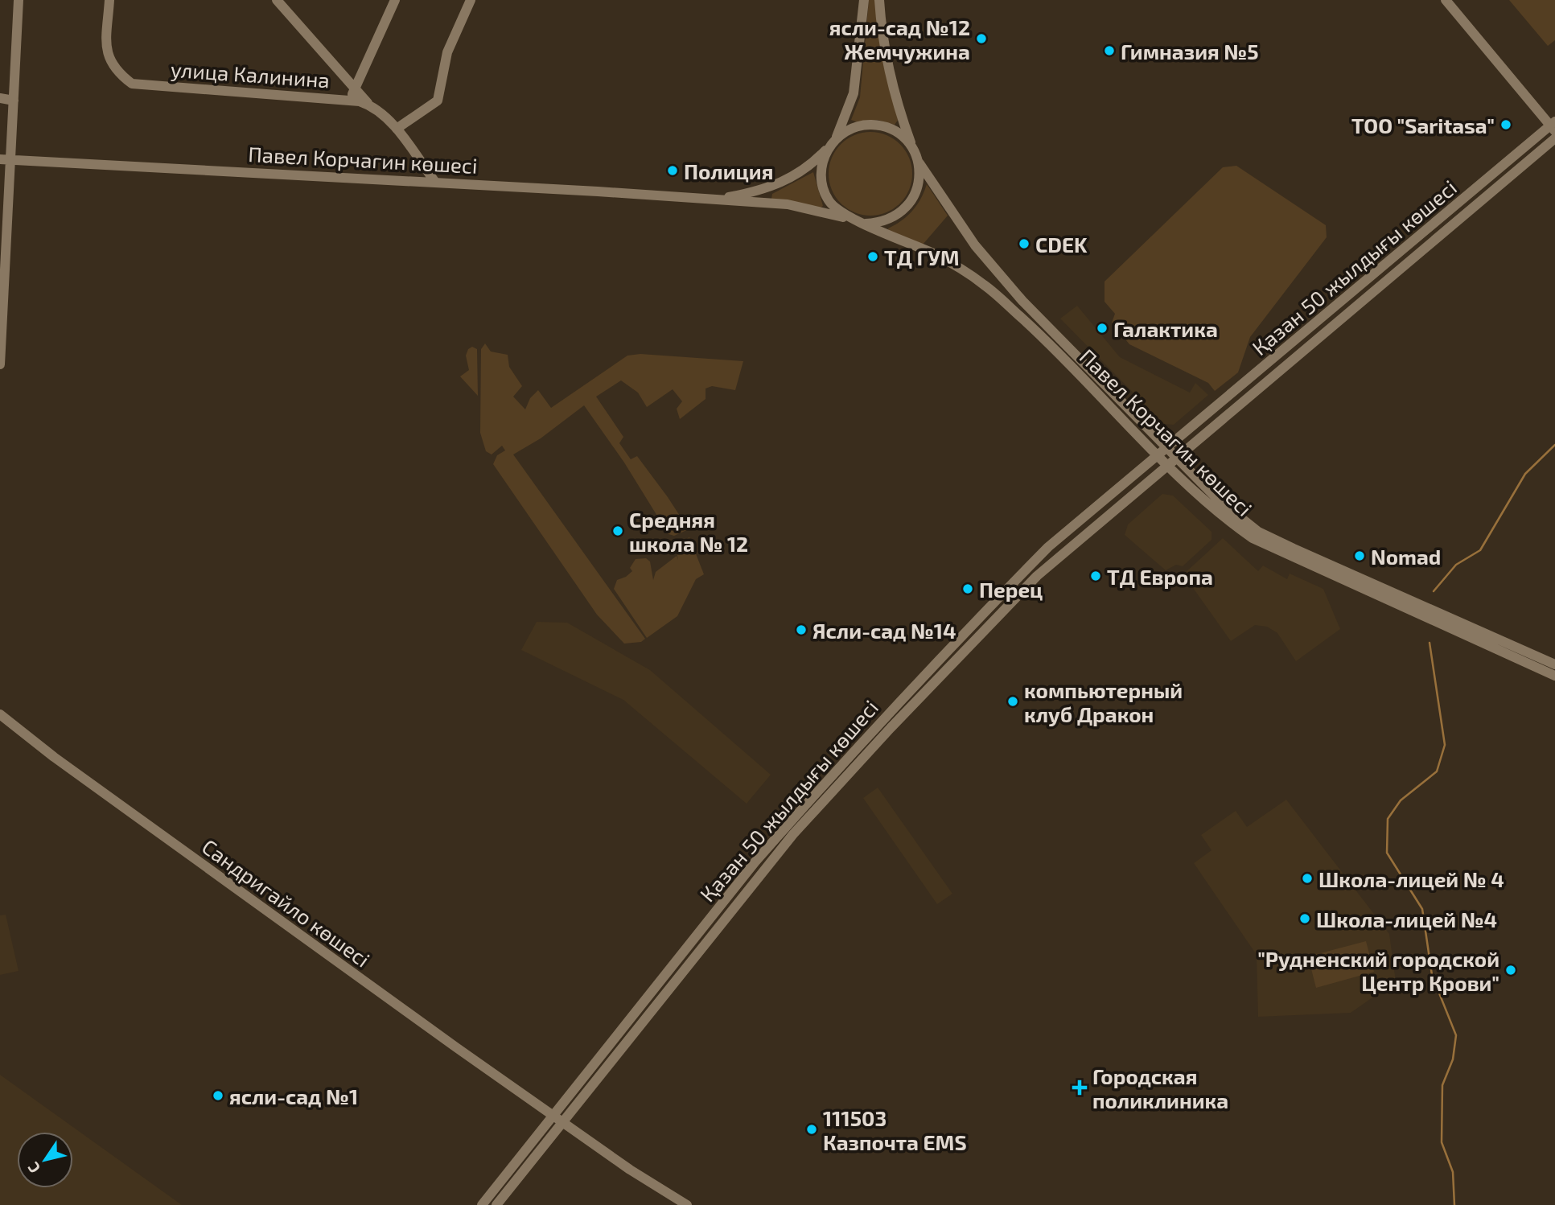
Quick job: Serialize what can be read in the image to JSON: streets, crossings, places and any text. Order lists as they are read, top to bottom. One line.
{"streets":{"street":["улица Калинина","Павел Корчагин көшесі","Қазан 50 жылдығы көшесі","Сандригайло көшесі"]},"crossings":[["Павел Корчагин көшесі","Қазан 50 жылдығы көшесі"],["Қазан 50 жылдығы көшесі","Сандригайло көшесі"]],"places":{"other":["ясли-сад №12 Жемчужина","Гимназия №5","ТОО \"Saritasa\"","Полиция","CDEK","ТД ГУМ","Галактика","Средняя школа № 12","Nomad","ТД Европа","Перец","Ясли-сад №14","компьютерный клуб Дракон","Школа-лицей № 4","Школа-лицей №4","\"Рудненский городской Центр Крови\"","ясли-сад №1","111503 Казпочта EMS"],"health":["Городская поликлиника"]},"north":"bottom left"}
